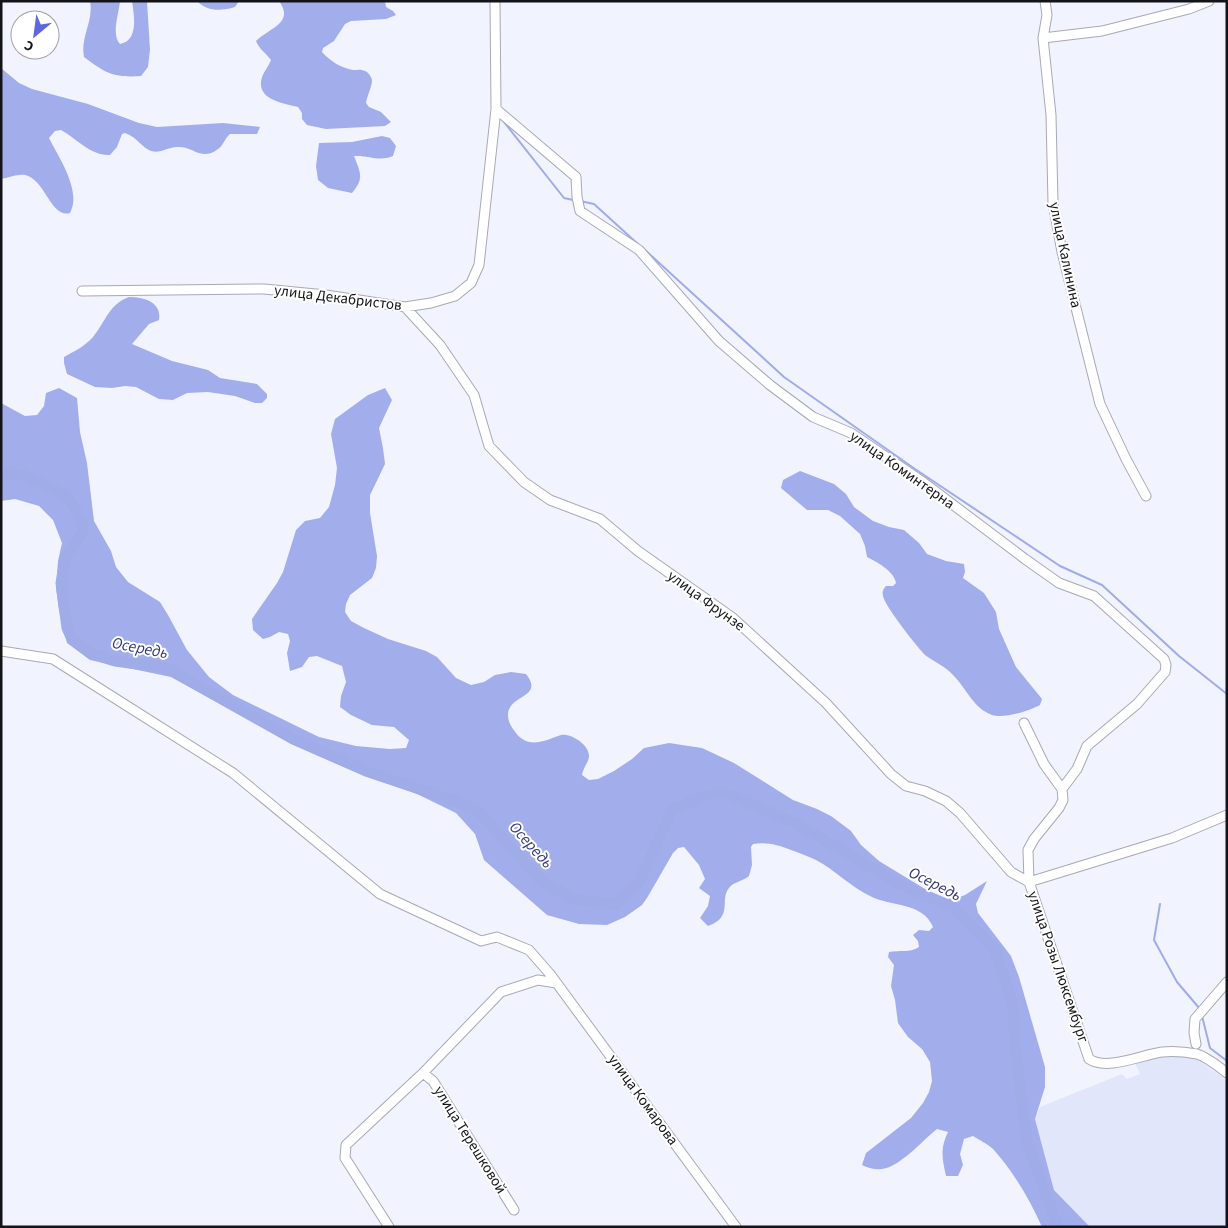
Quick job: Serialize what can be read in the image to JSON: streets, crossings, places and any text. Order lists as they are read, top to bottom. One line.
{"streets":{"street":["улица Калинина","улица Декабристов","улица Коминтерна","улица Фрунзе","улица Розы Люксембург","улица Комарова","улица Терешковой"]},"crossings":[["улица Декабристов","улица Коминтерна"],["улица Декабристов","улица Фрунзе"],["улица Коминтерна","улица Розы Люксембург"],["улица Фрунзе","улица Розы Люксембург"]],"water":["Осередь"],"north":"bottom left"}
